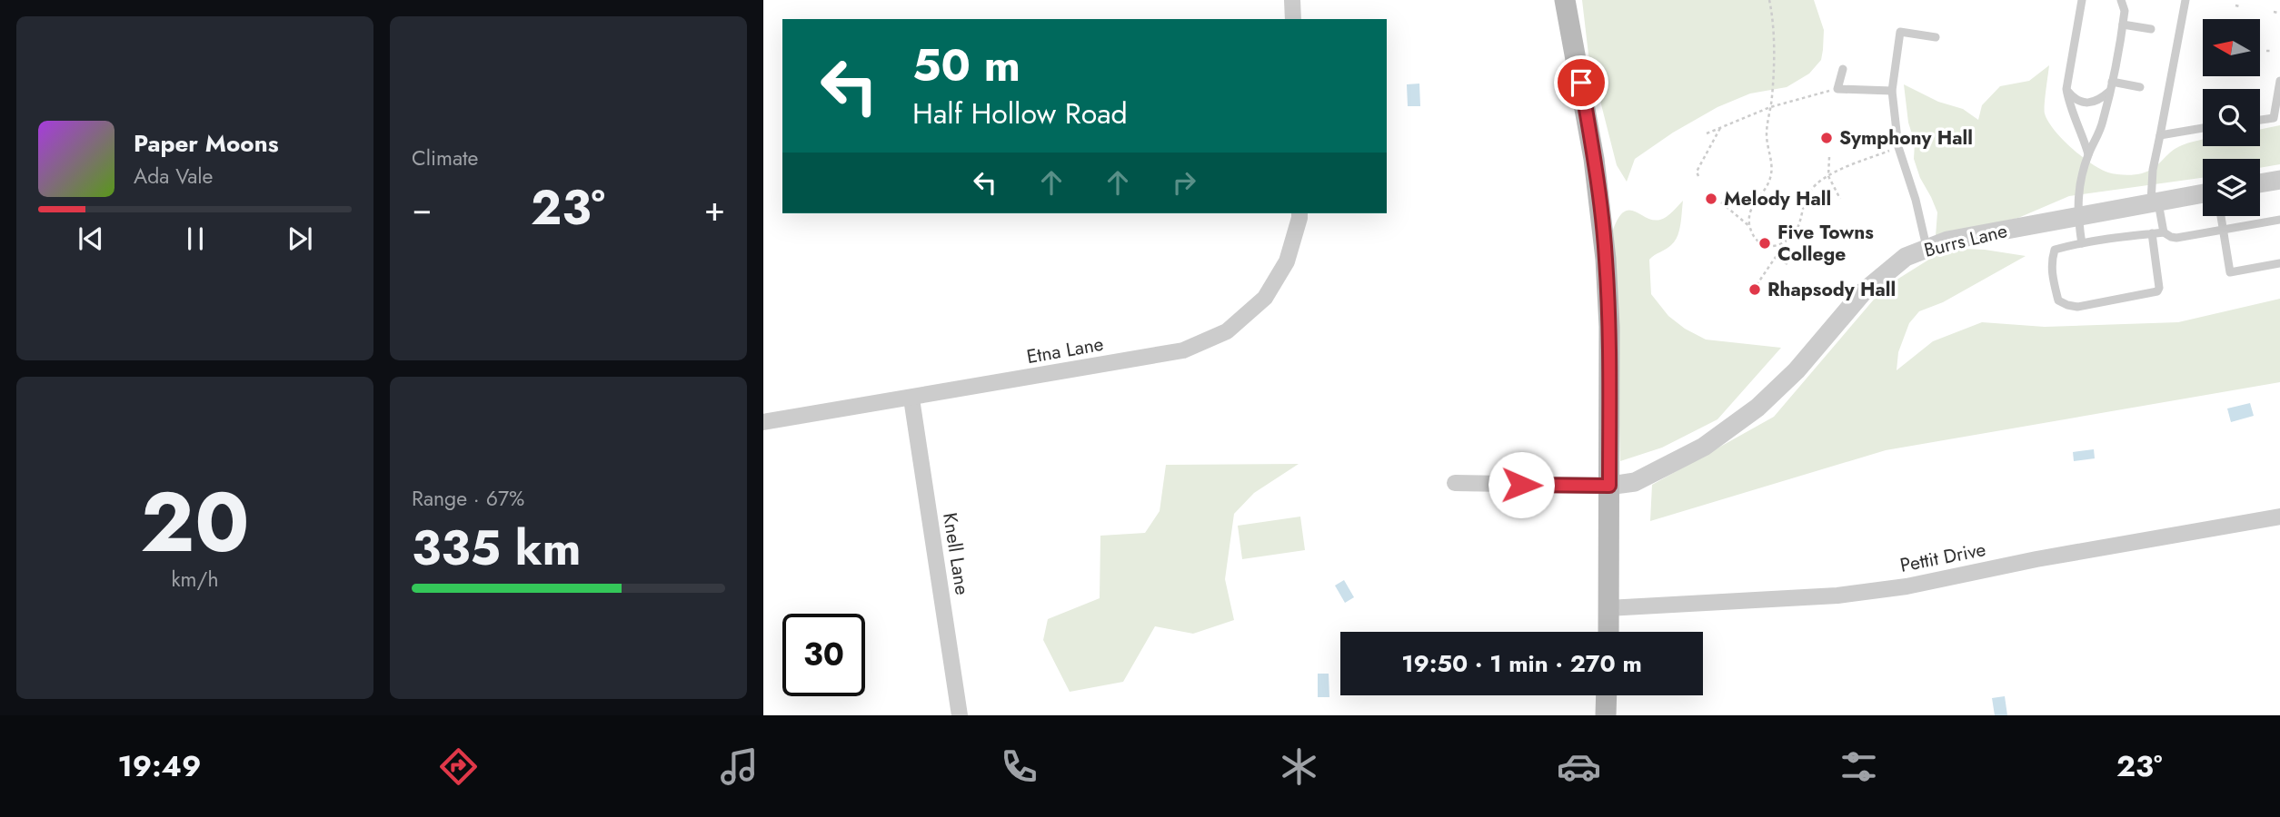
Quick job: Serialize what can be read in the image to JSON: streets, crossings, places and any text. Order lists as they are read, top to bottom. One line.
{"streets":{"street":["Burrs Lane","Etna Lane","Knell Lane","Pettit Drive"]},"crossings":[["Etna Lane","Knell Lane"]],"places":["Symphony Hall","Melody Hall","Five Towns College","Rhapsody Hall"],"north":"left","page":{"tile":["Climate",["20","km/h"],["Range · 67%","335 km"]],"turn":["50 m","Half Hollow Road"],"song":["Paper Moons","Ada Vale"],"heat":["−","23°","+"],"limit":"30","trip":"19:50 · 1 min · 270 m","tabs":["19:49","23°"]}}
